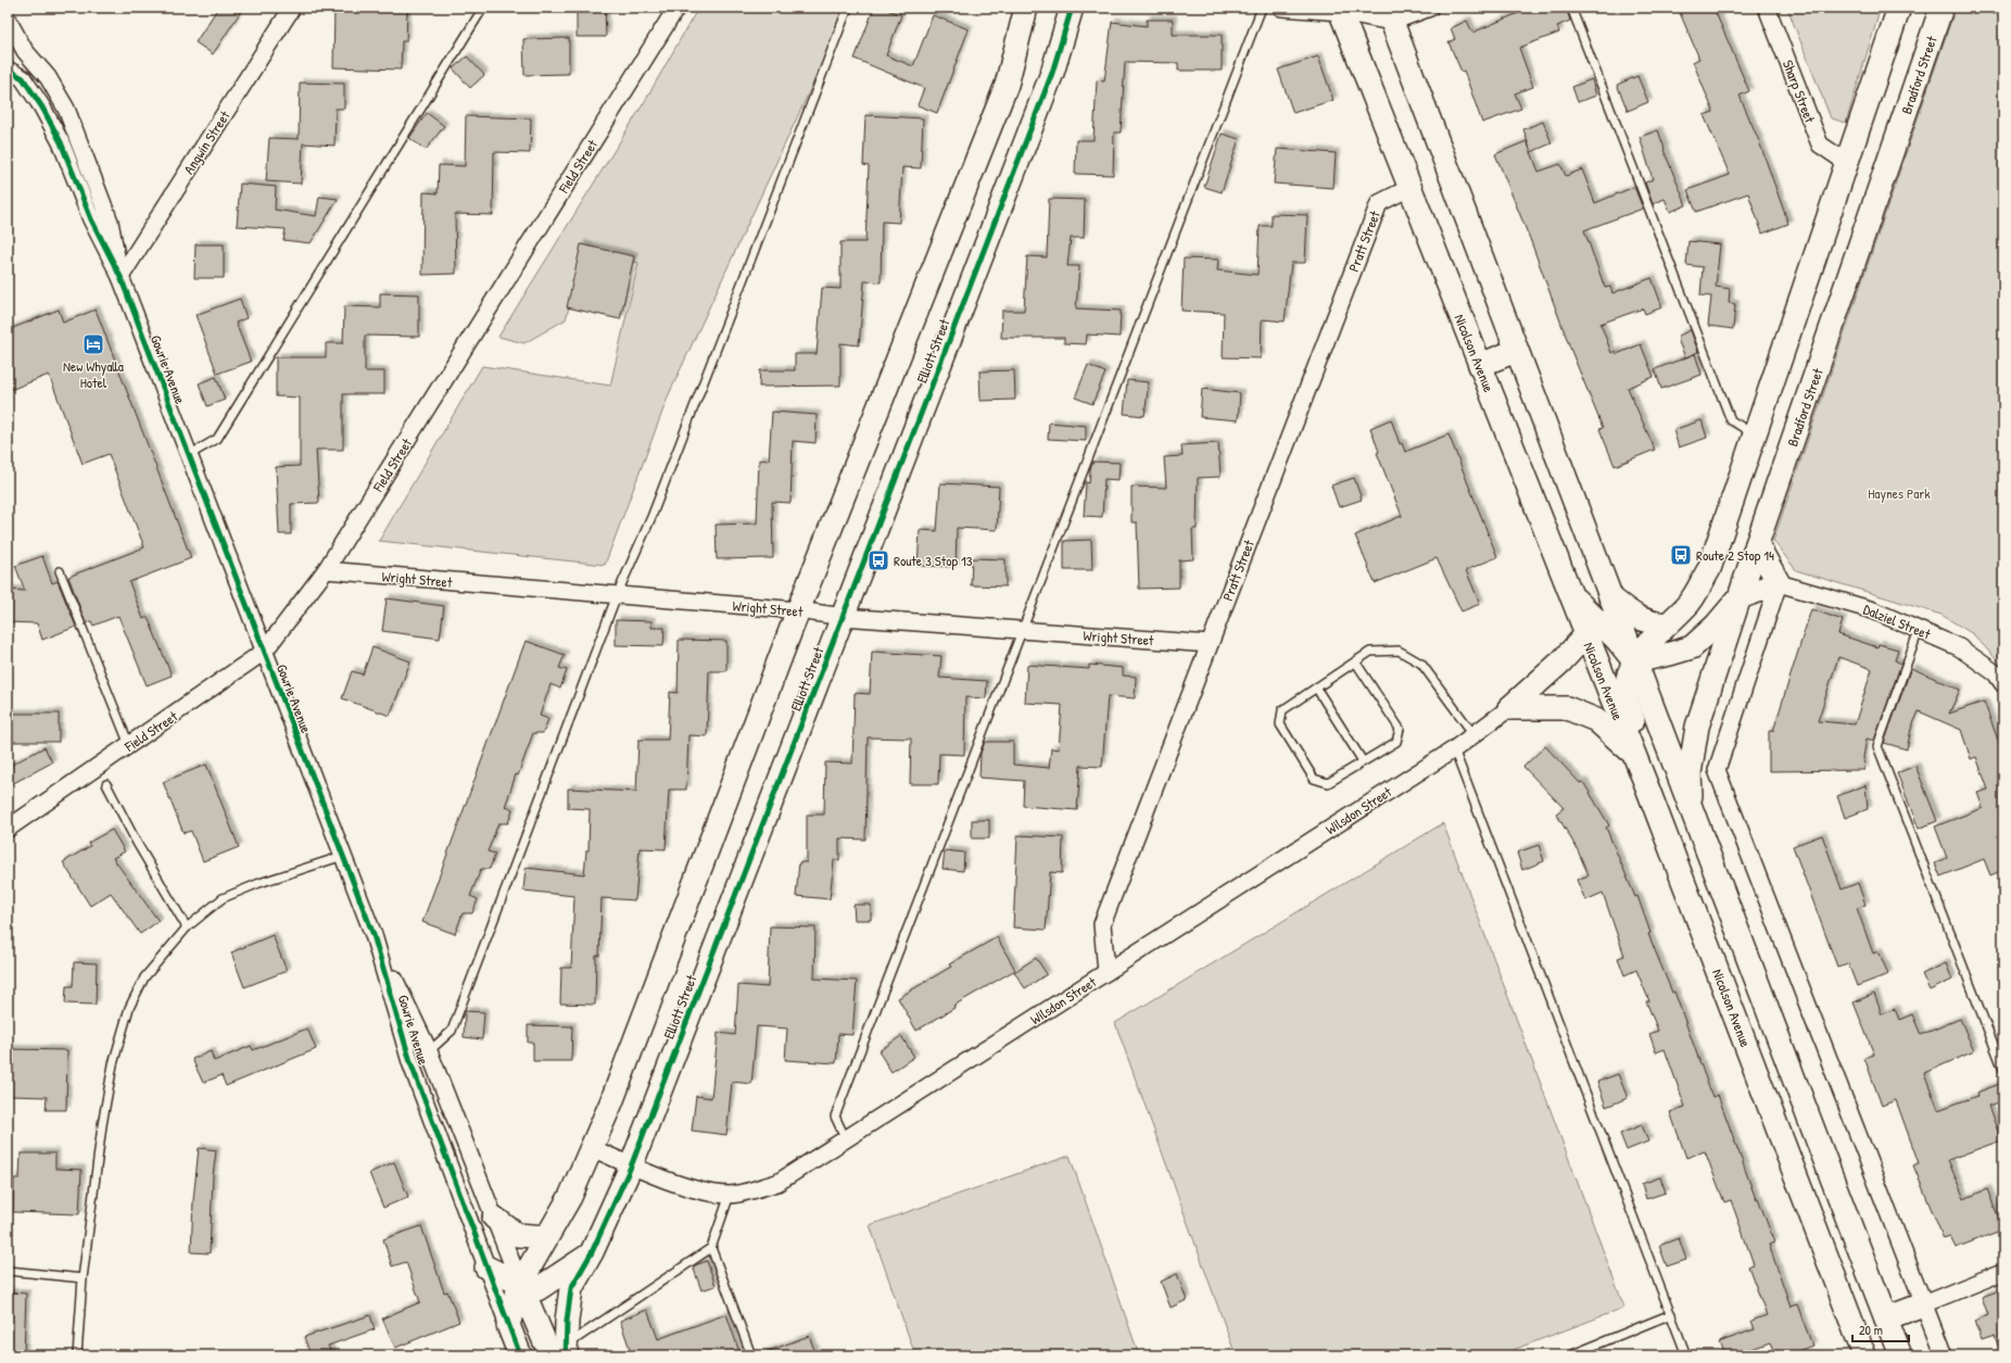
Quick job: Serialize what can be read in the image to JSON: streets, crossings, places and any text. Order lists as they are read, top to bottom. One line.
{"streets":{"street":["Bradford Street","Sharp Street","Angwin Street","Field Street","Pratt Street","Elliott Street","Nicolson Avenue","Gowrie Avenue","Wright Street","Dalziel Street","Wilsdon Street"]},"crossings":[["Angwin Street","Gowrie Avenue"],["Field Street","Gowrie Avenue"],["Field Street","Wright Street"],["Pratt Street","Nicolson Avenue"],["Pratt Street","Wright Street"],["Pratt Street","Wilsdon Street"],["Elliott Street","Gowrie Avenue"],["Elliott Street","Wright Street"],["Elliott Street","Wilsdon Street"]],"parks":["Haynes Park"],"places":{"hotel":["New Whyalla Hotel"],"bus stop":["Route 2 Stop 14","Route 3 Stop 13"]},"scale_bar":"20 m"}
